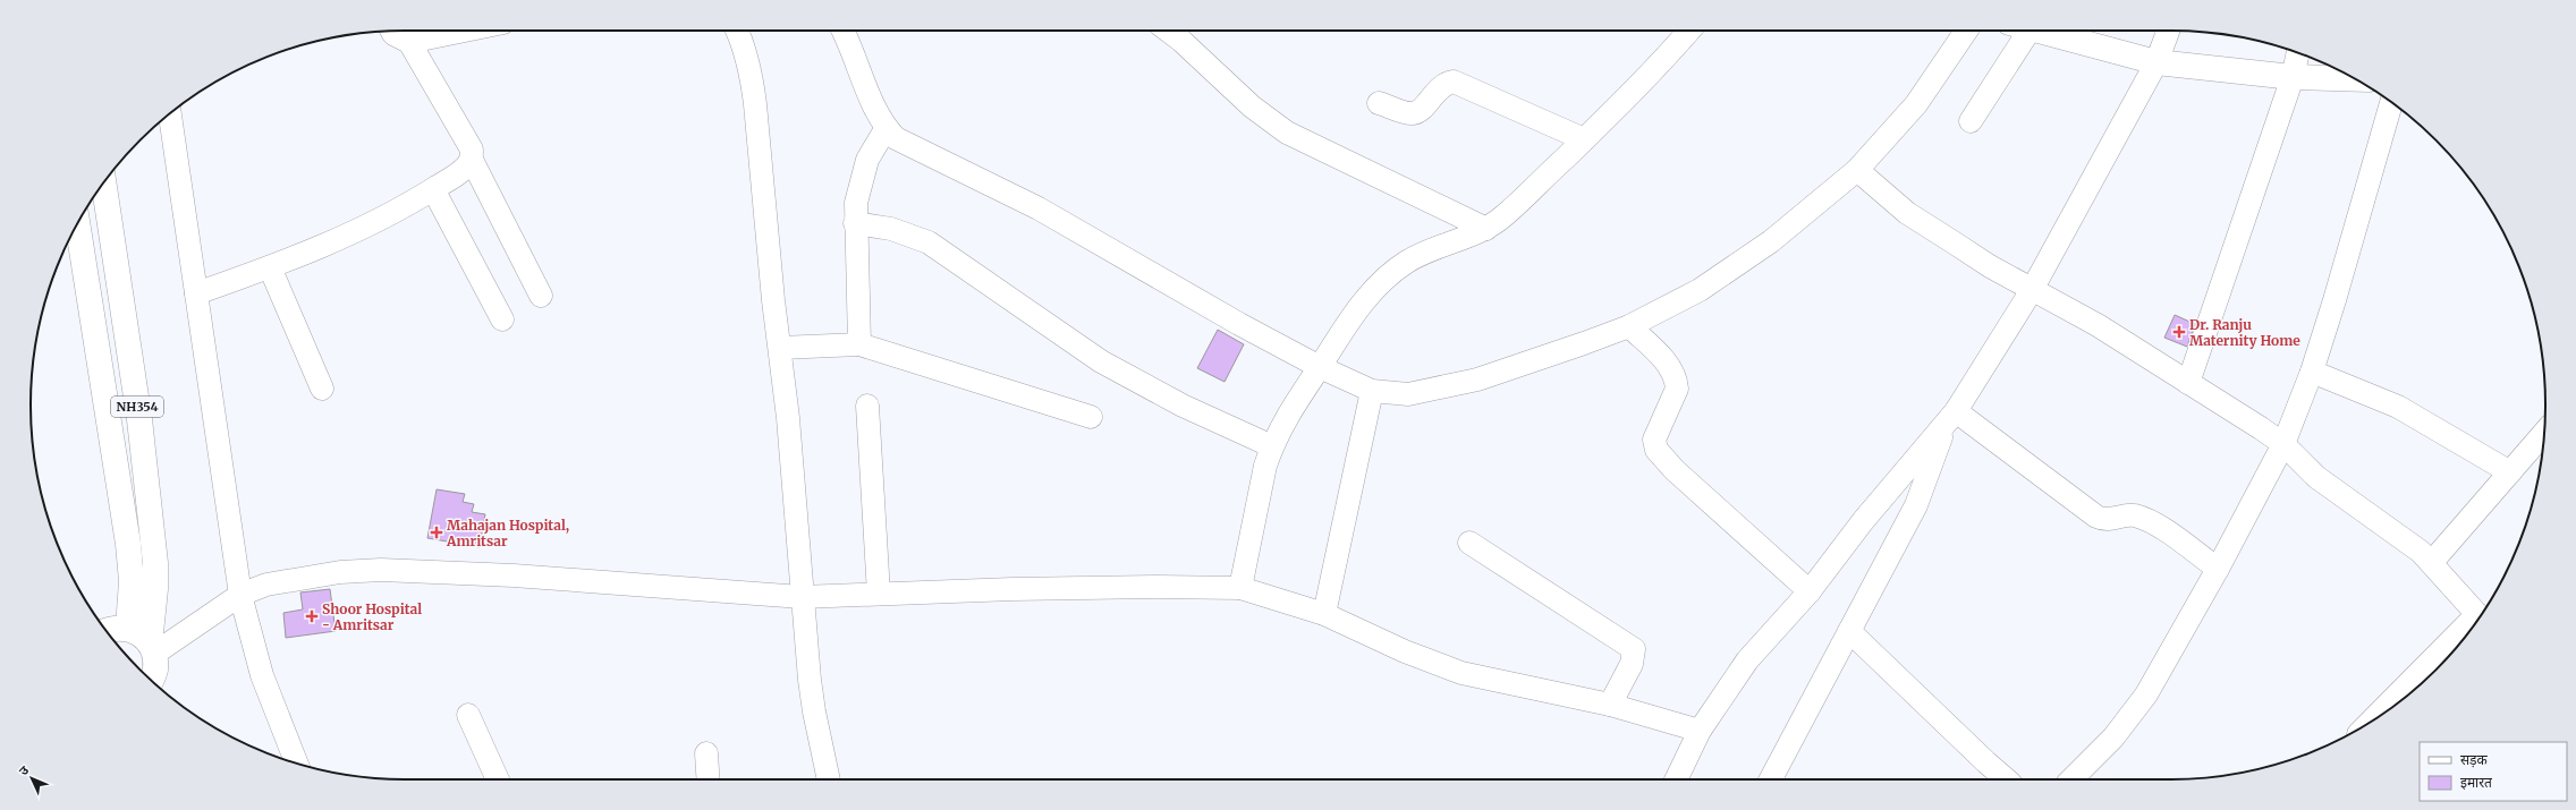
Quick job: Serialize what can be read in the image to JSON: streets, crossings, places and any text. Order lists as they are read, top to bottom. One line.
{"streets":{"main road":["NH354"]},"places":{"health":["Dr. Ranju Maternity Home","Mahajan Hospital, Amritsar","Shoor Hospital - Amritsar"]},"legend":["सड़क","इमारत"],"north":"top left"}
